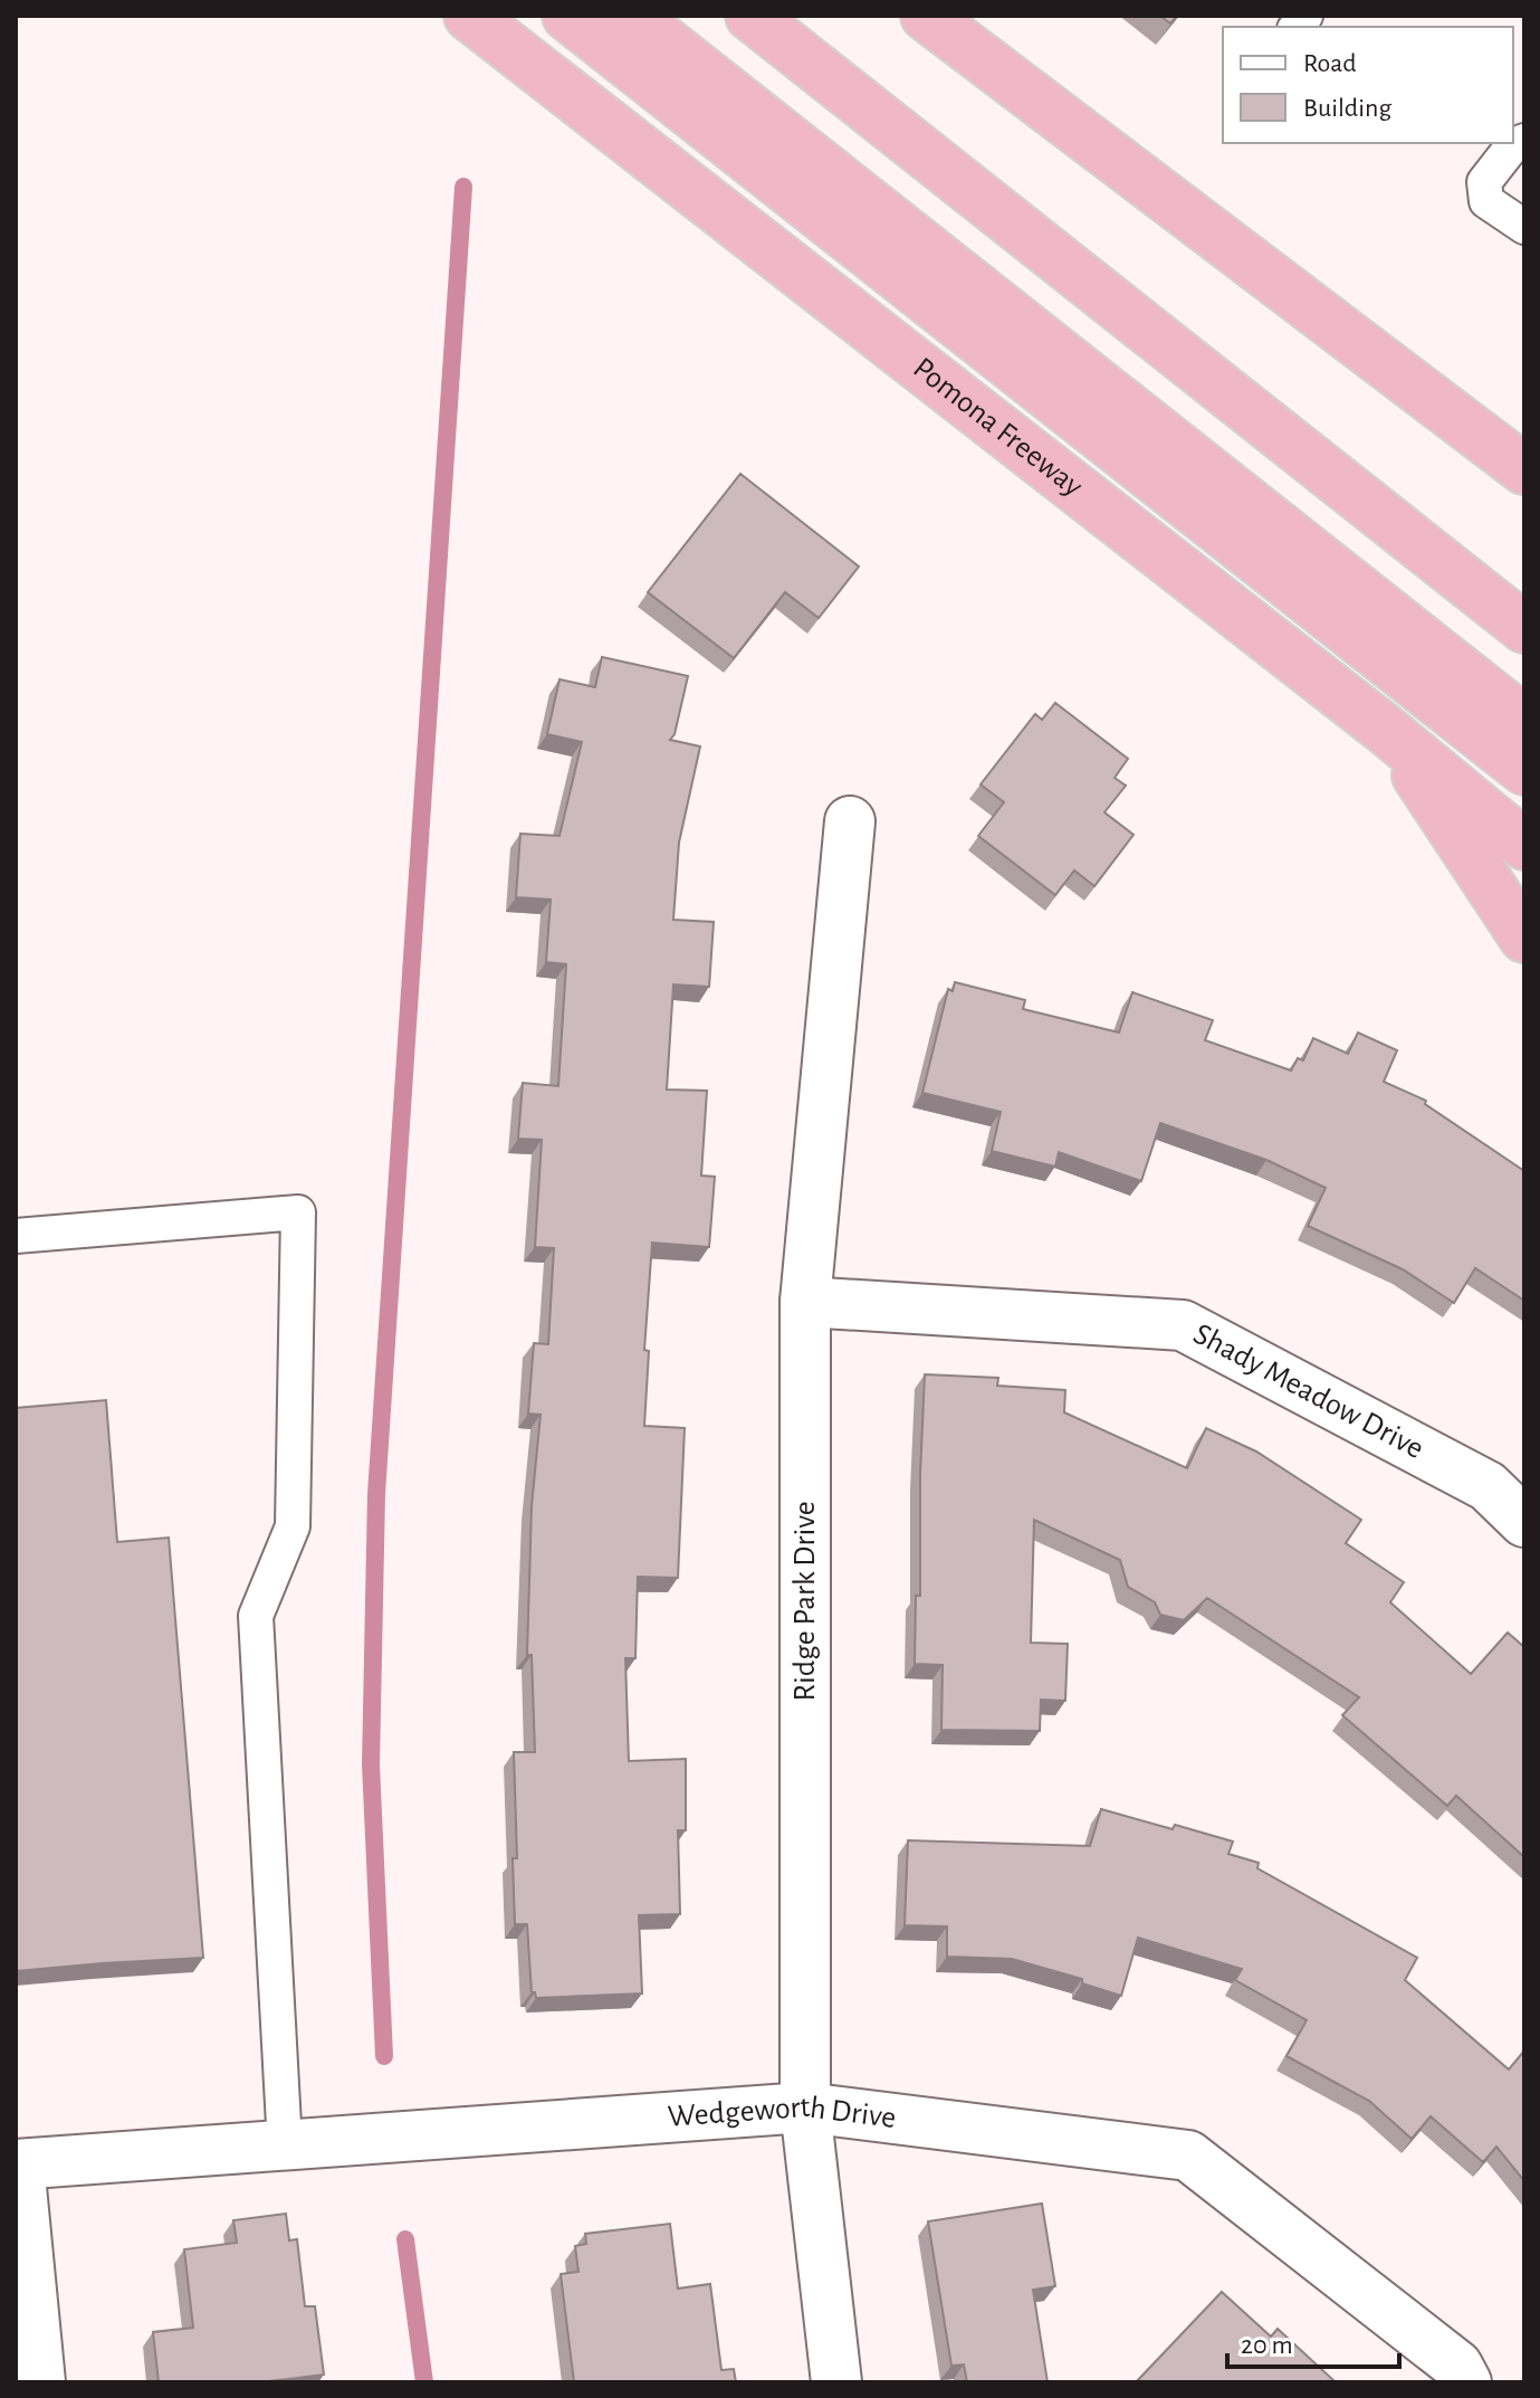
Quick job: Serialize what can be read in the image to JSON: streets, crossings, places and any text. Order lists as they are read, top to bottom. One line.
{"streets":{"highway":["Pomona Freeway"],"street":["Shady Meadow Drive","Ridge Park Drive","Wedgeworth Drive"]},"crossings":[["Shady Meadow Drive","Ridge Park Drive"],["Ridge Park Drive","Wedgeworth Drive"]],"legend":["Road","Building"],"scale_bar":"20 m"}
